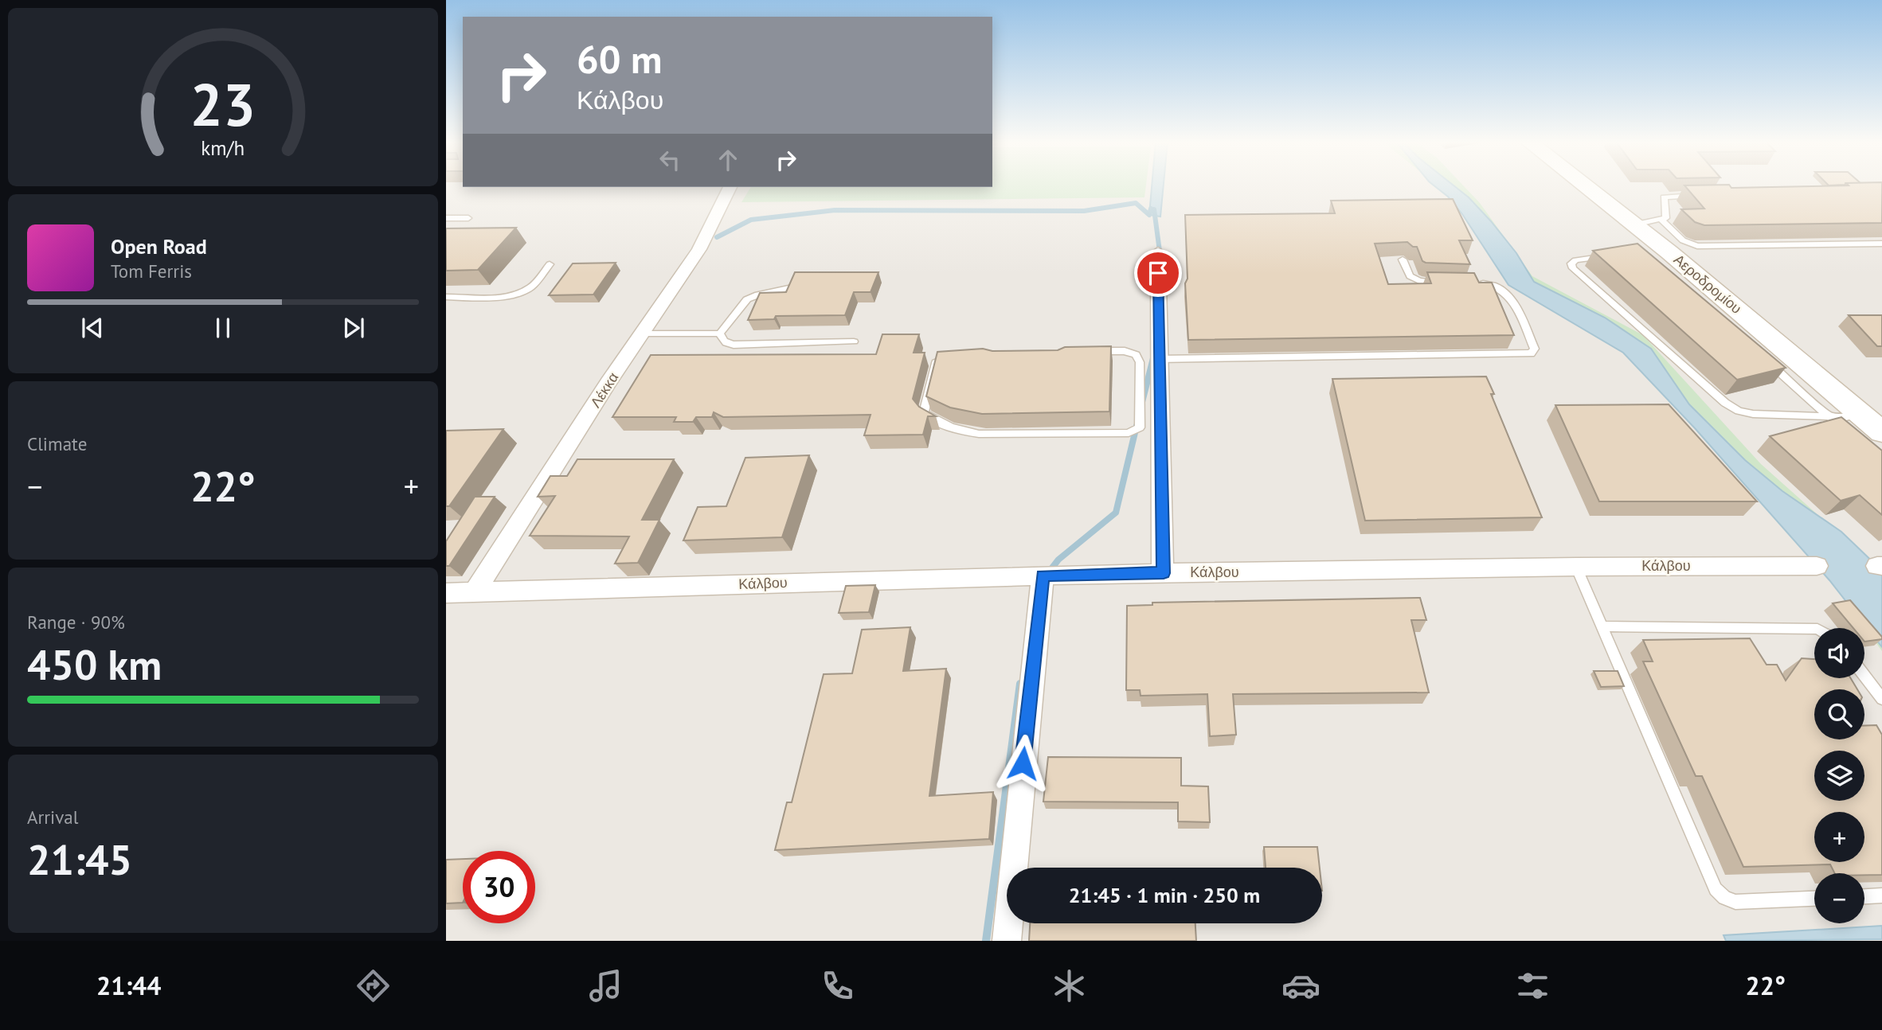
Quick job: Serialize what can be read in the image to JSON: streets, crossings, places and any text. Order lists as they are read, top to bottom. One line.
{"streets":{"street":["Αεροδρομίου","Λέκκα","Κάλβου"]},"crossings":[["Λέκκα","Κάλβου"]],"page":{"turn":["60 m","Κάλβου"],"song":["Open Road","Tom Ferris"],"tile":["Climate",["Range · 90%","450 km"],["Arrival","21:45"]],"heat":["−","22°","+"],"map_buttons":["+","−"],"limit":"30","trip":"21:45 · 1 min · 250 m","tabs":["21:44","22°"],"gauge":["23","km/h"]}}
